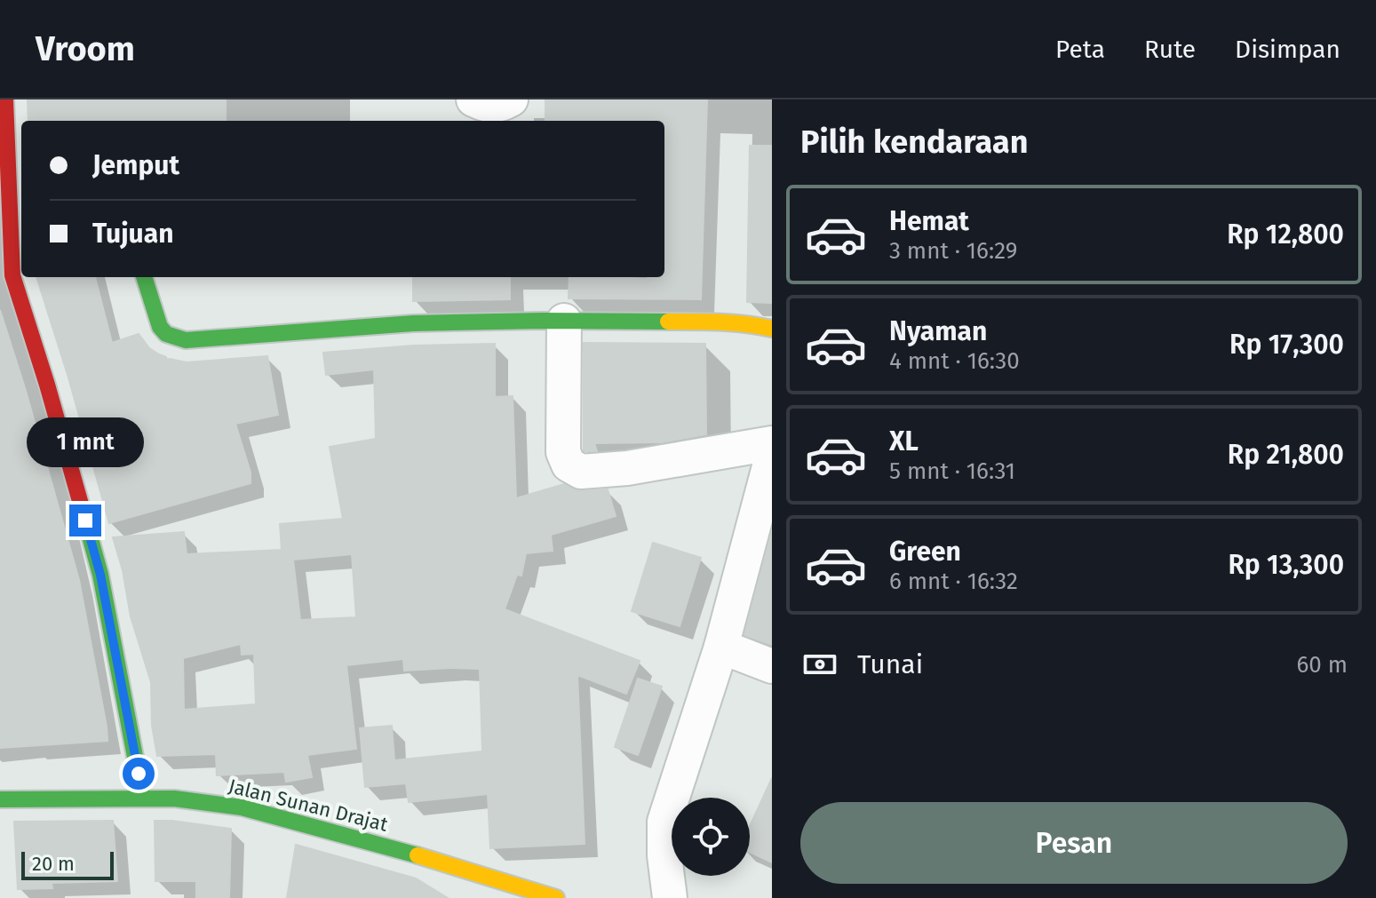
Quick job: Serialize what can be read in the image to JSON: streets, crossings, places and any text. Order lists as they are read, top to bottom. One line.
{"streets":{"street":["Jalan Sunan Drajat"]},"scale_bar":"20 m","page":{"header":"Vroom","nav":["Peta","Rute","Disimpan"],"heading":"Pilih kendaraan","banner":["Jemput","Tujuan"],"list":[{"name":"Hemat","note":"3 mnt · 16:29","value":"Rp 12,800"},{"name":"Nyaman","note":"4 mnt · 16:30","value":"Rp 17,300"},{"name":"XL","note":"5 mnt · 16:31","value":"Rp 21,800"},{"name":"Green","note":"6 mnt · 16:32","value":"Rp 13,300"}],"bubble":"1 mnt","pay":["Tunai","60 m"],"buttons":"Pesan","scale":"20 m"}}
